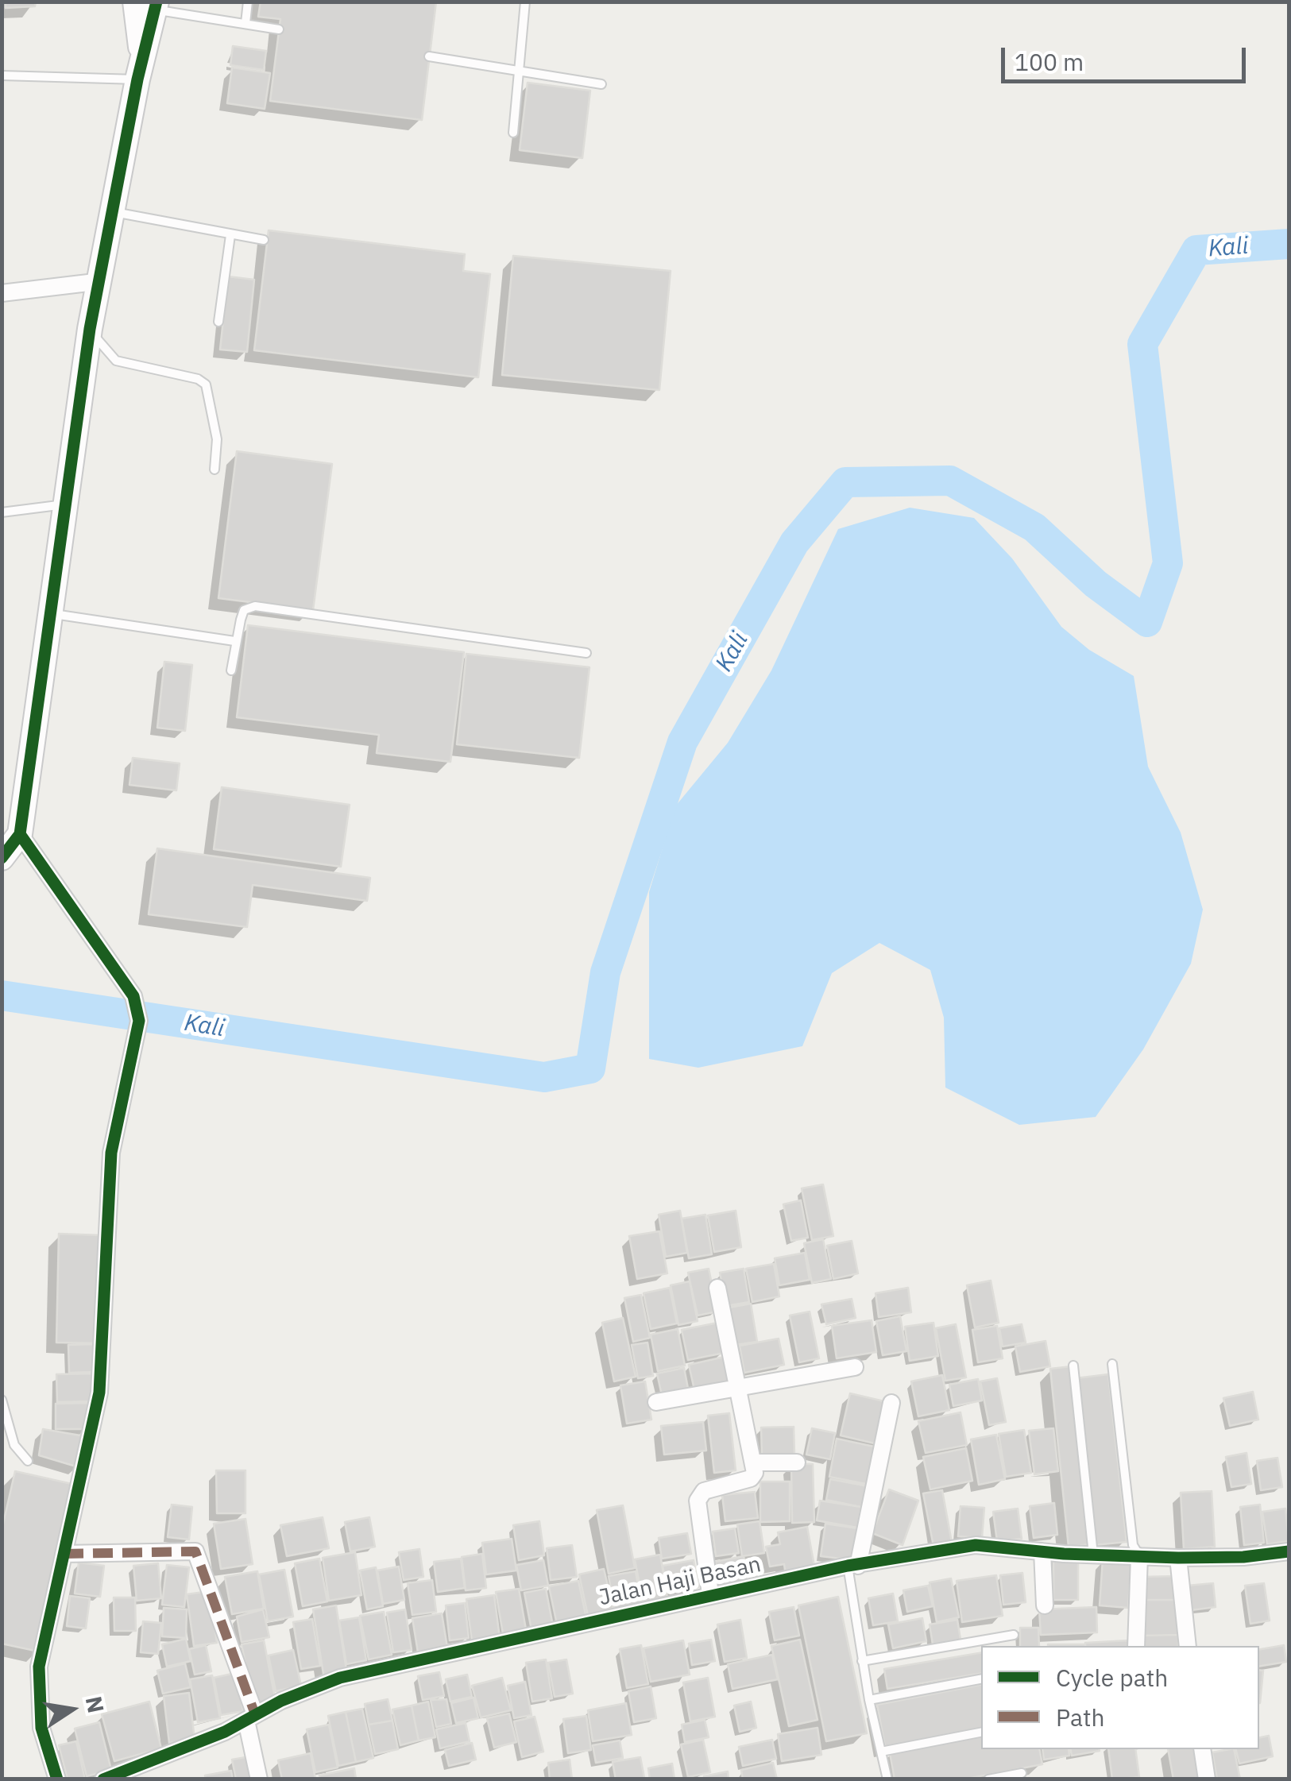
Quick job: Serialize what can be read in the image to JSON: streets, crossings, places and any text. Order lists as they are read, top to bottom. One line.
{"streets":{"street":["Jalan Haji Basan"]},"water":["Kali"],"legend":["Cycle path","Path"],"scale_bar":"100 m","north":"right"}
